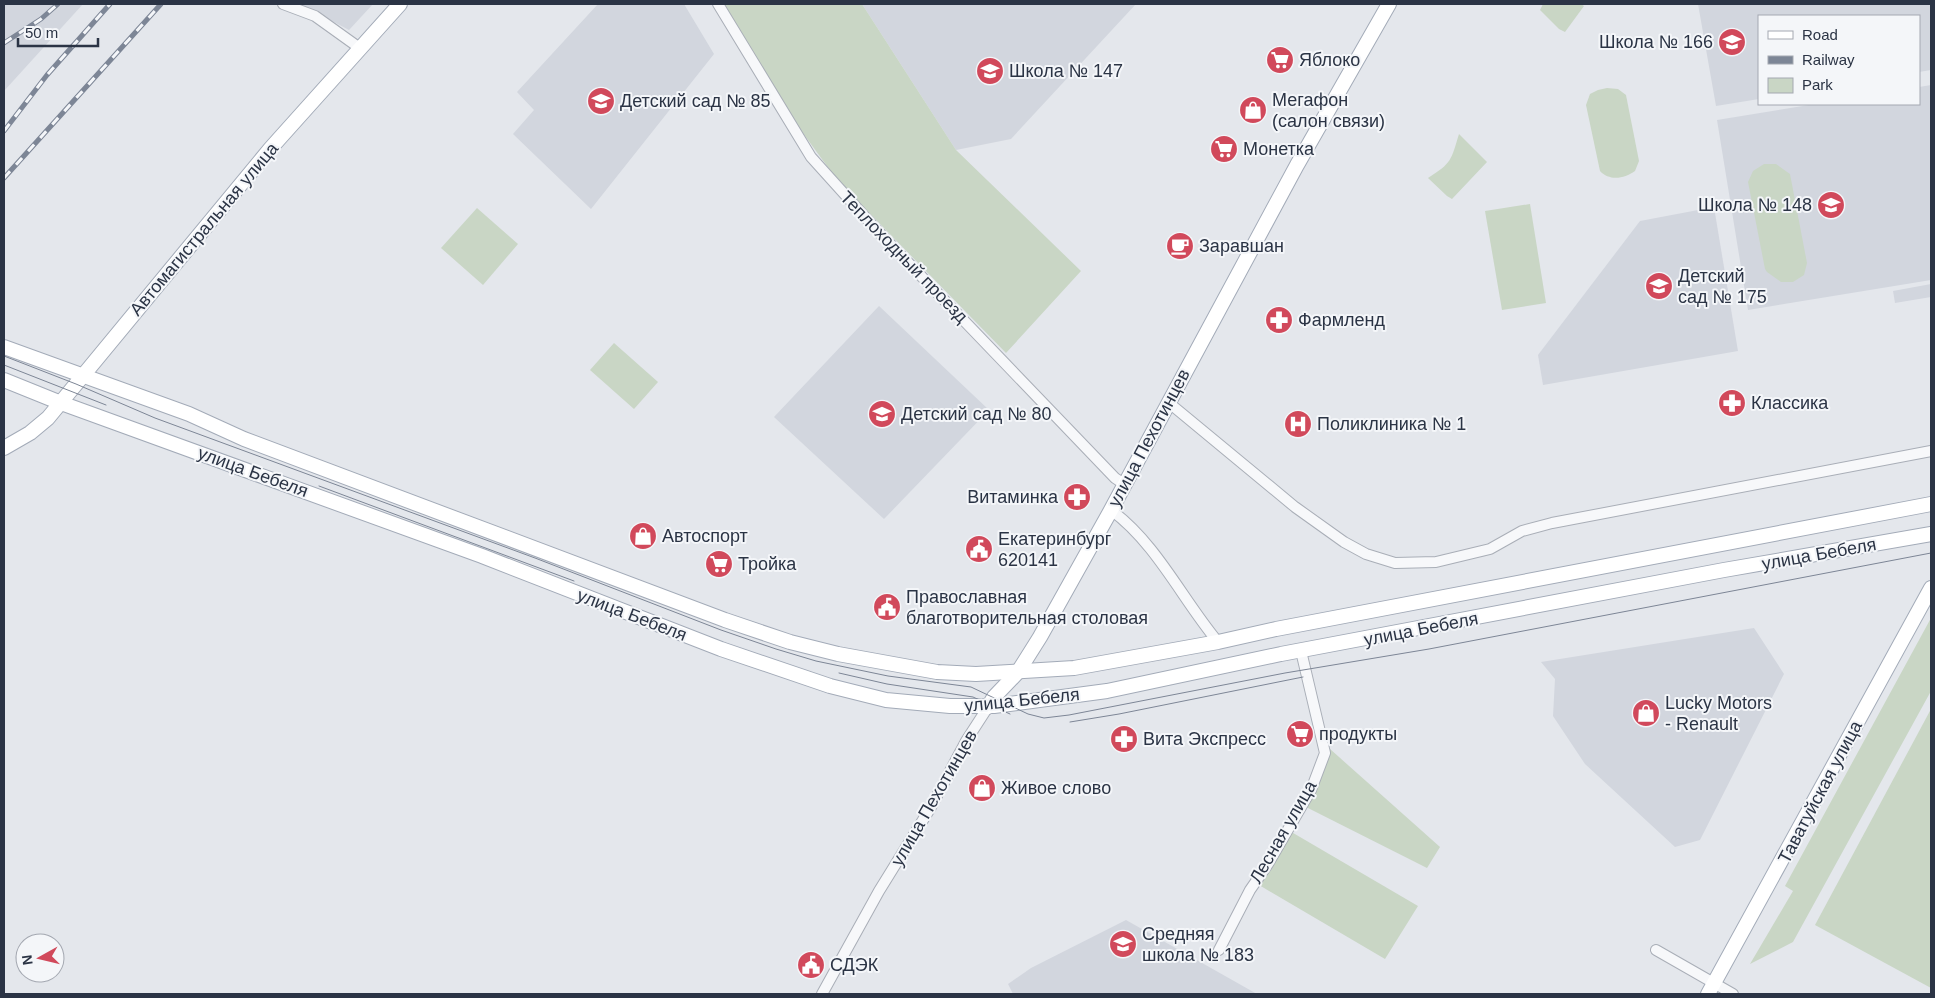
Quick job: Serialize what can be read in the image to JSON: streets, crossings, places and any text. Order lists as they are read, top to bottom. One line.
{"streets":{"main road":["Автомагистральная улица","улица Пехотинцев","улица Бебеля","Таватуйская улица"],"street":["Теплоходный проезд","Лесная улица"]},"crossings":[["Автомагистральная улица","улица Бебеля"],["Теплоходный проезд","улица Пехотинцев"],["улица Пехотинцев","улица Бебеля"],["улица Бебеля","Лесная улица"]],"places":{"school or university":["Школа № 166","Школа № 147","Детский сад № 85","Школа № 148","Детский сад № 175","Детский сад № 80","Средняя школа № 183"],"supermarket":["Яблоко","Монетка","Тройка","продукты"],"shop":["Мегафон (салон связи)","Автоспорт","Lucky Motors - Renault","Живое слово"],"cafe":["Заравшан"],"pharmacy":["Фармленд","Классика","Витаминка","Вита Экспресс"],"hospital":["Поликлиника № 1"],"public building":["Екатеринбург 620141","Православная благотворительная столовая","СДЭК"]},"legend":["Road","Railway","Park"],"scale_bar":"50 m","north":"left"}
